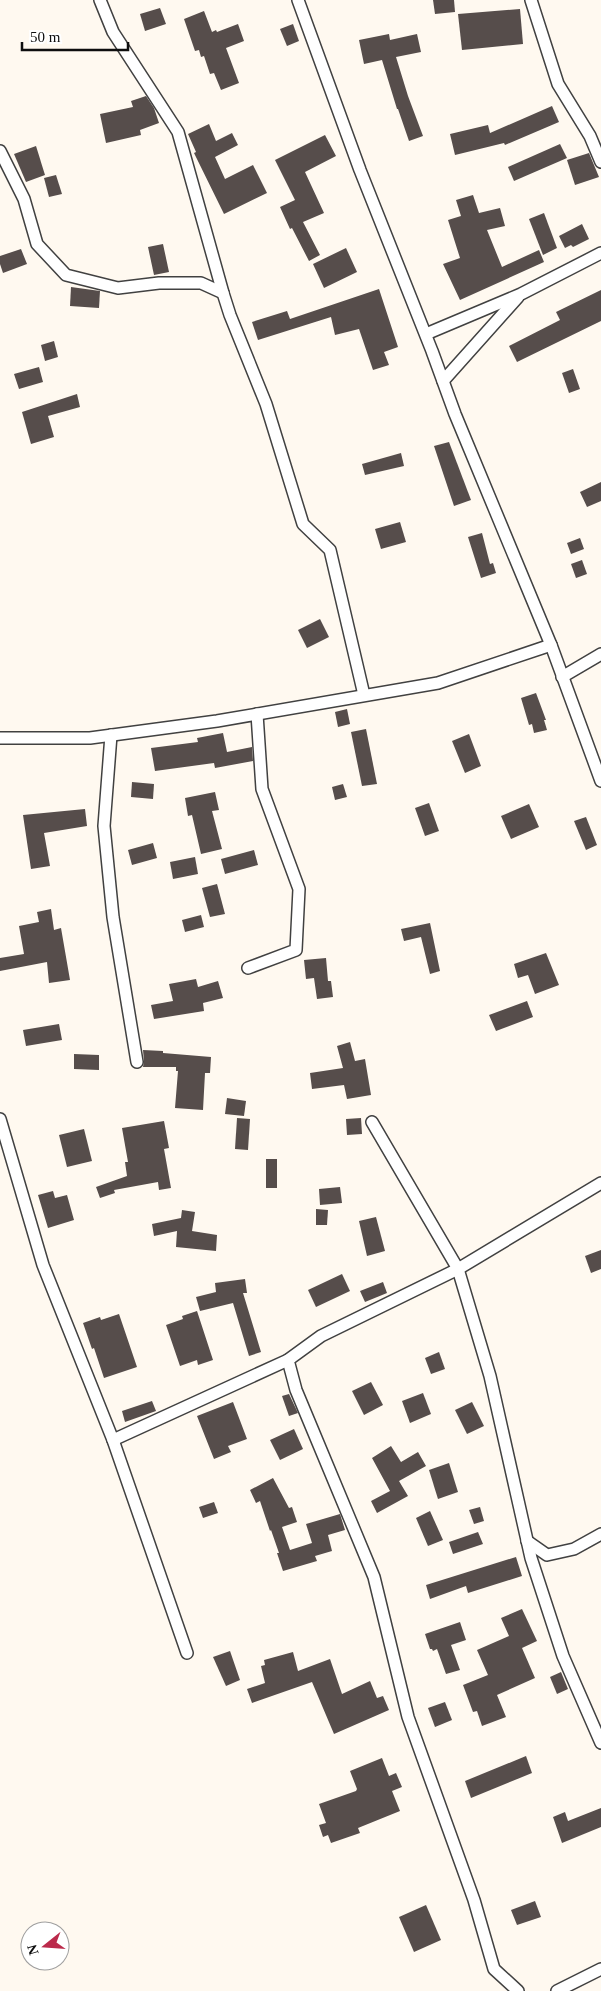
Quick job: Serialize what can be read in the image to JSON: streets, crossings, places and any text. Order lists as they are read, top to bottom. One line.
{"scale_bar":"50 m","north":"left"}
